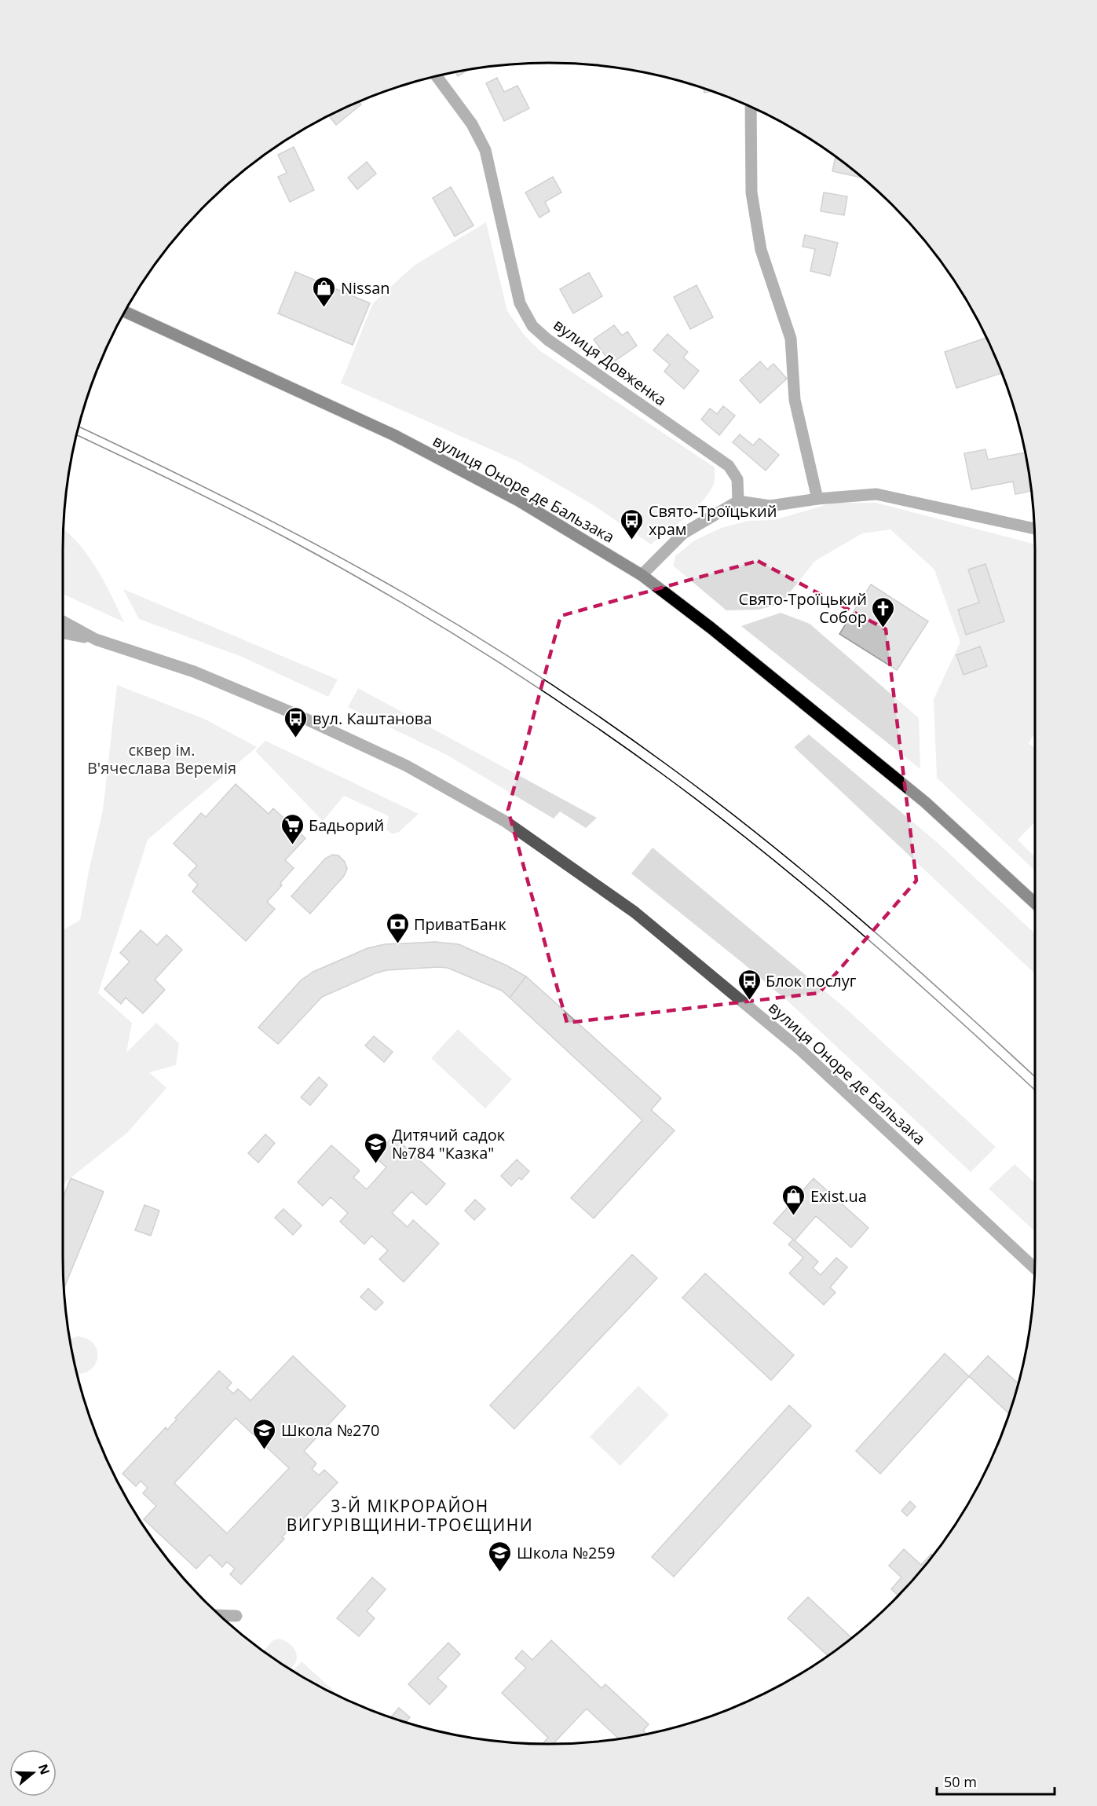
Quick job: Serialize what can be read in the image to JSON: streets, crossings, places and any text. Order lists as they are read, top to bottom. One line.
{"streets":{"main road":["вулиця Оноре де Бальзака"],"street":["вулиця Довженка"]},"districts":["3-Й МІКРОРАЙОН ВИГУРІВЩИНИ-ТРОЄЩИНИ"],"parks":["сквер ім. В'ячеслава Веремія"],"places":{"shop":["Nissan","Exist.ua"],"bus stop":["Свято-Троїцький храм","вул. Каштанова","Блок послуг"],"church":["Свято-Троїцький Собор"],"supermarket":["Бадьорий"],"bank":["ПриватБанк"],"school or university":["Дитячий садок №784 \"Казка\"","Школа №270","Школа №259"]},"scale_bar":"50 m","north":"right"}
